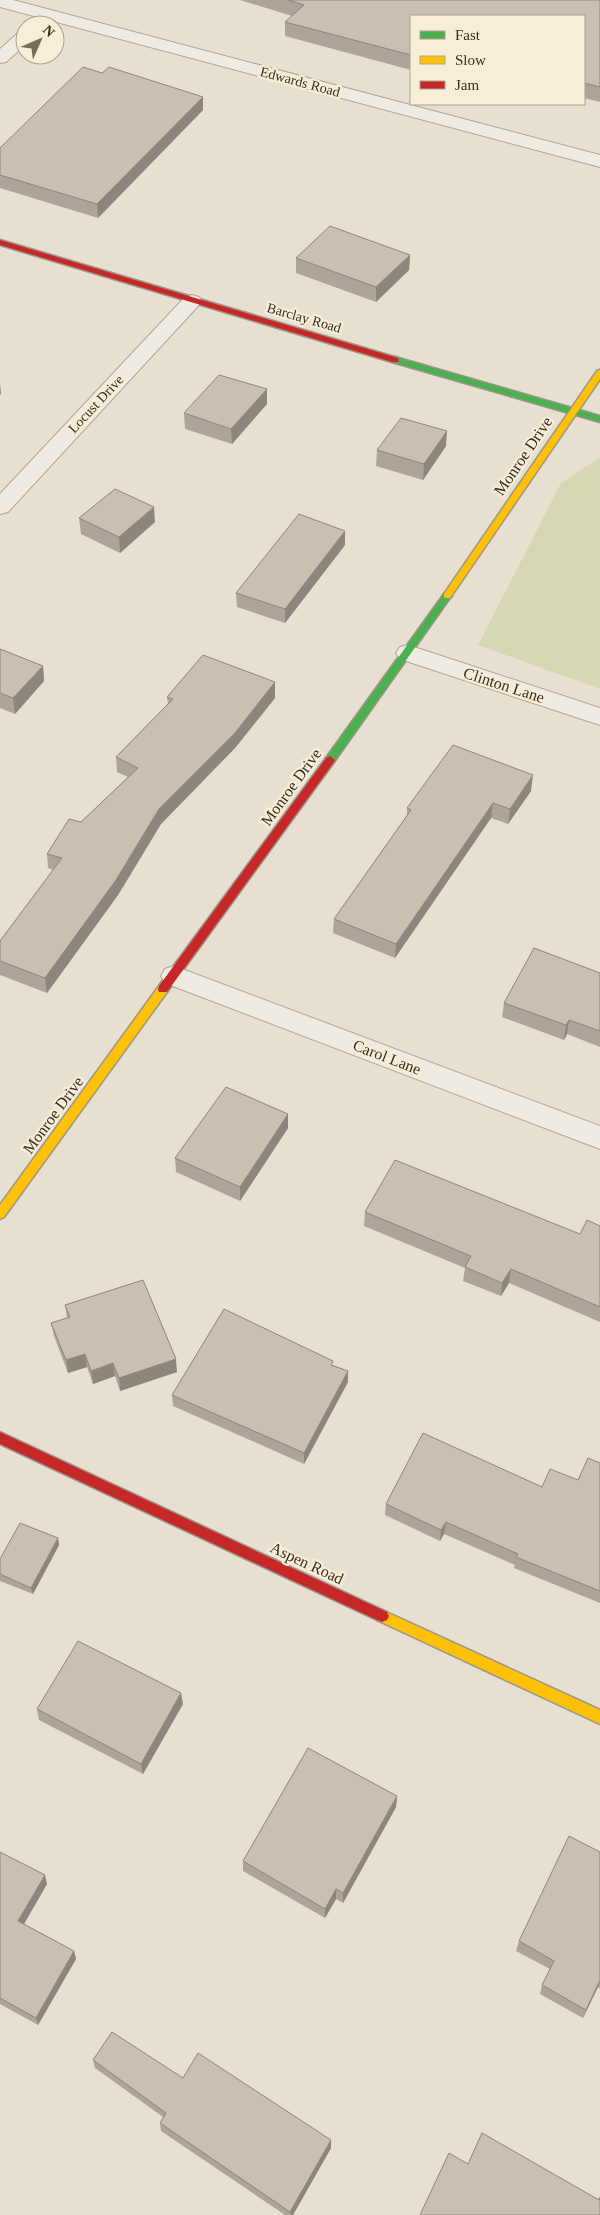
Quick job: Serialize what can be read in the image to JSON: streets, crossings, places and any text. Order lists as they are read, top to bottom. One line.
{"streets":{"street":["Edwards Road","Barclay Road","Locust Drive","Monroe Drive","Clinton Lane","Carol Lane","Aspen Road"]},"crossings":[["Barclay Road","Locust Drive"],["Barclay Road","Monroe Drive"],["Monroe Drive","Clinton Lane"],["Monroe Drive","Carol Lane"]],"legend":["Fast","Slow","Jam"],"north":"top right"}
